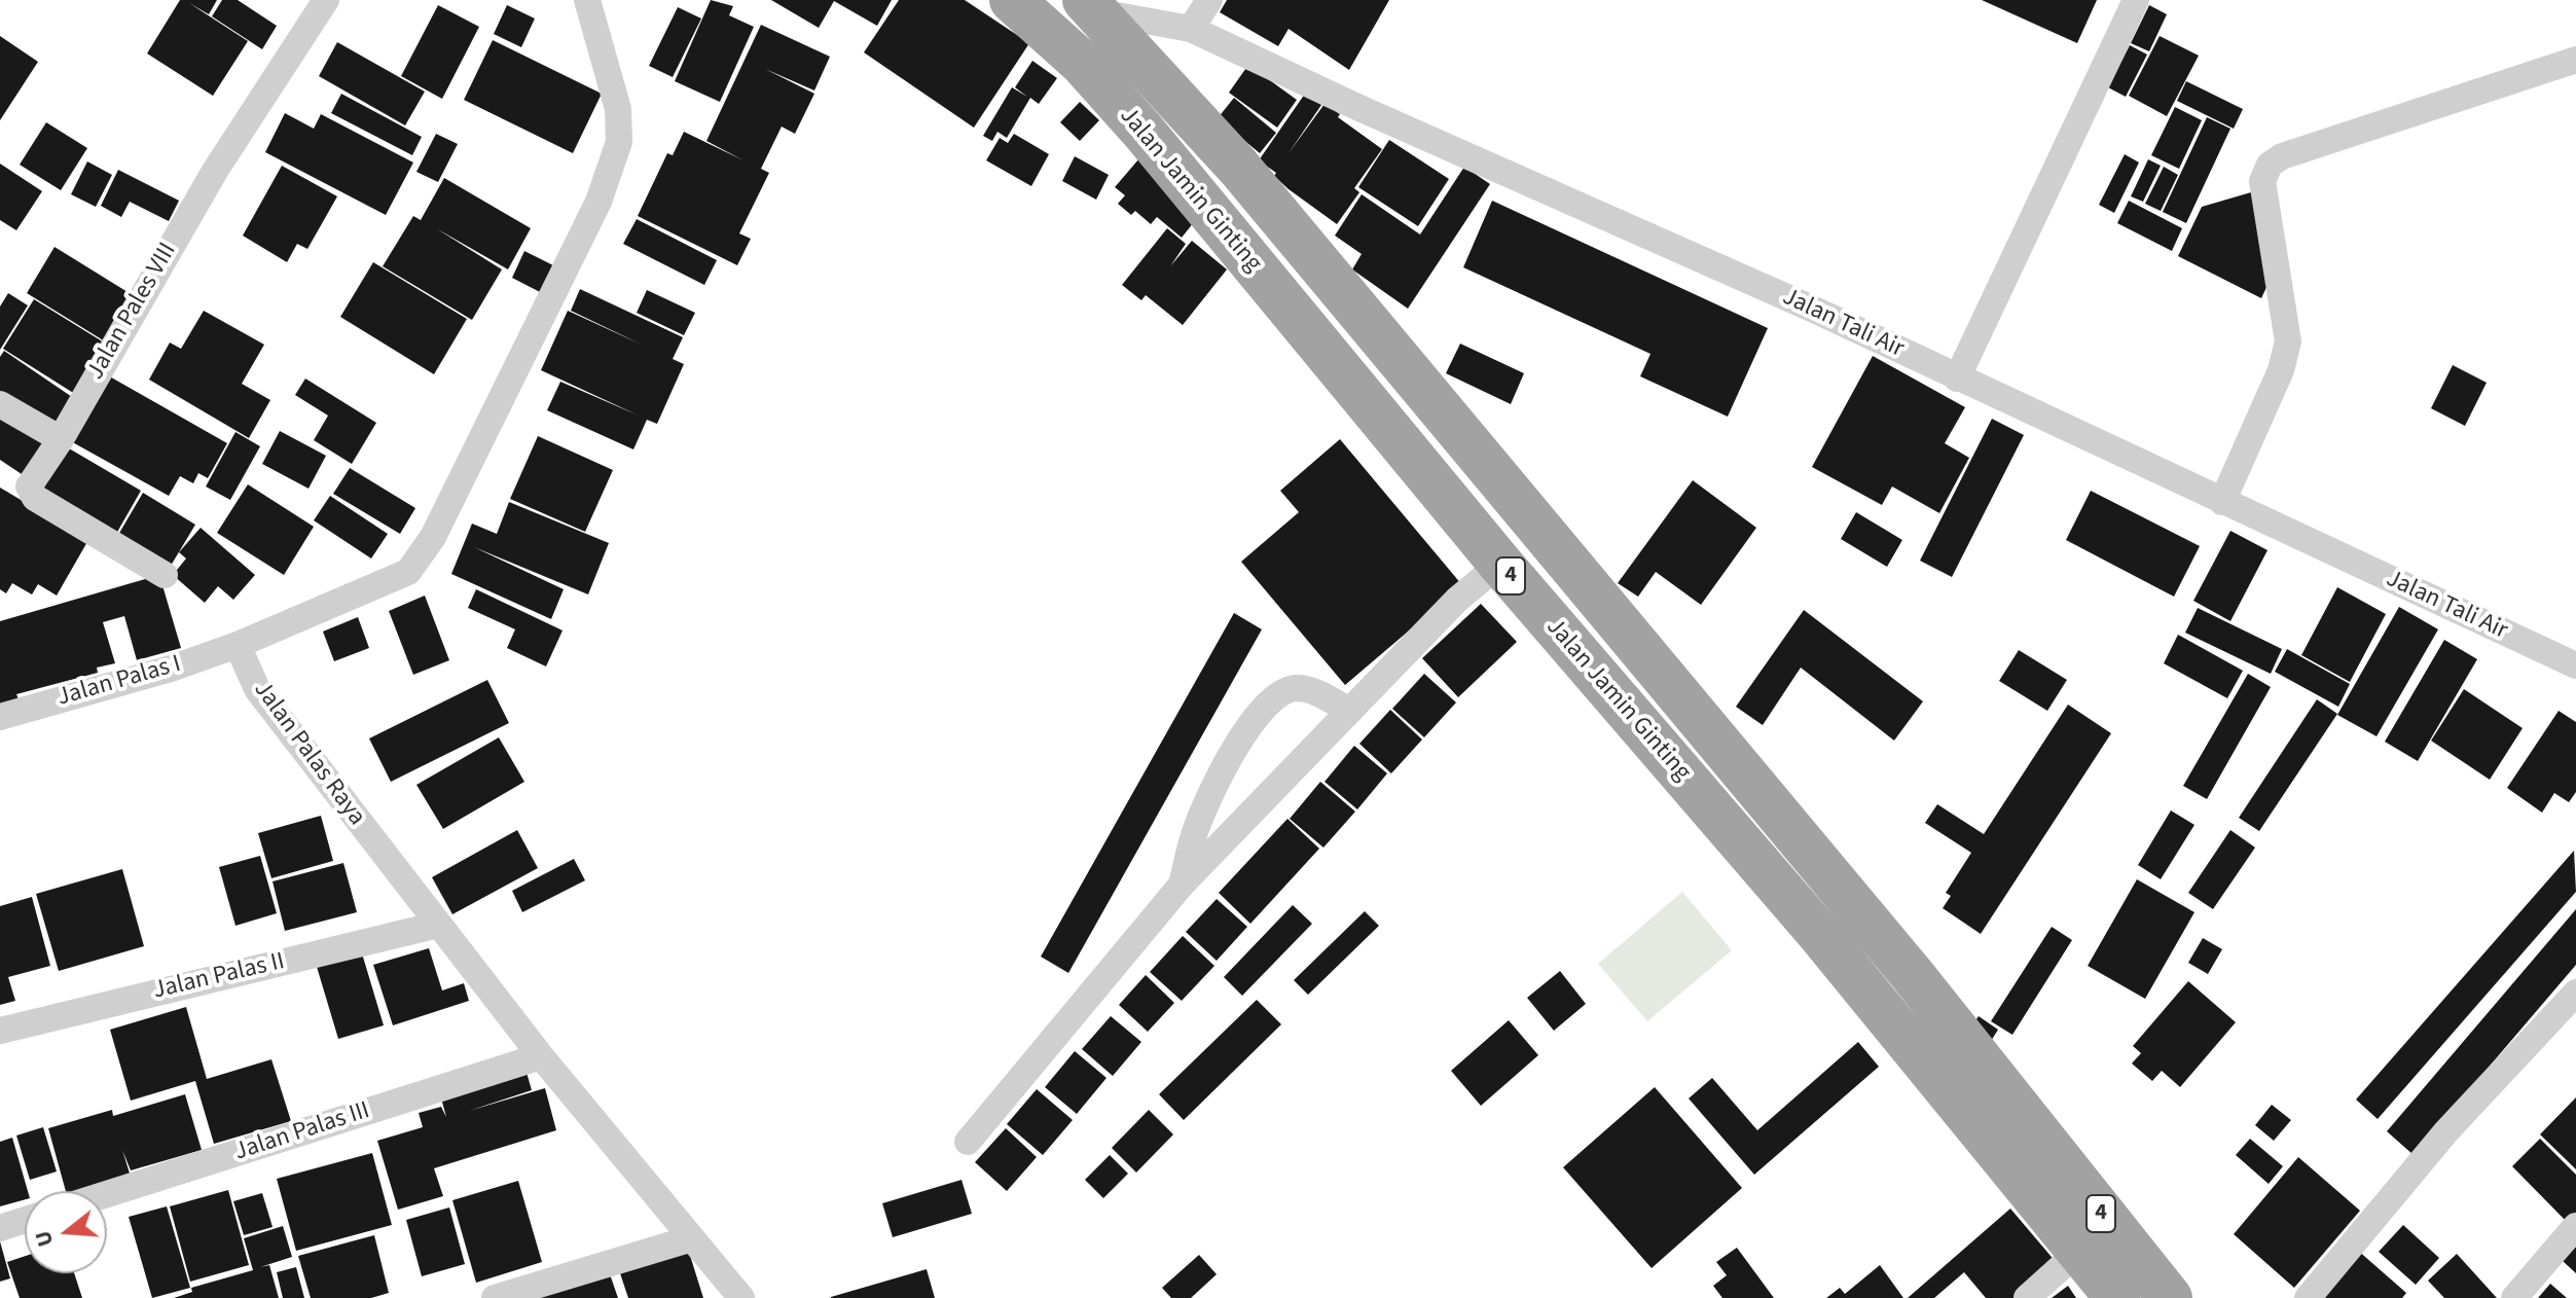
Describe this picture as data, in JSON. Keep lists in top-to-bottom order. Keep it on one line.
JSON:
{"streets":{"highway":["Jalan Jamin Ginting","4"],"street":["Jalan Pales VIII","Jalan Tali Air","Jalan Palas I","Jalan Palas Raya","Jalan Palas II","Jalan Palas III"]},"crossings":[["Jalan Jamin Ginting","Jalan Tali Air"],["Jalan Palas I","Jalan Palas Raya"],["Jalan Palas Raya","Jalan Palas II"],["Jalan Palas Raya","Jalan Palas III"]],"north":"left"}
